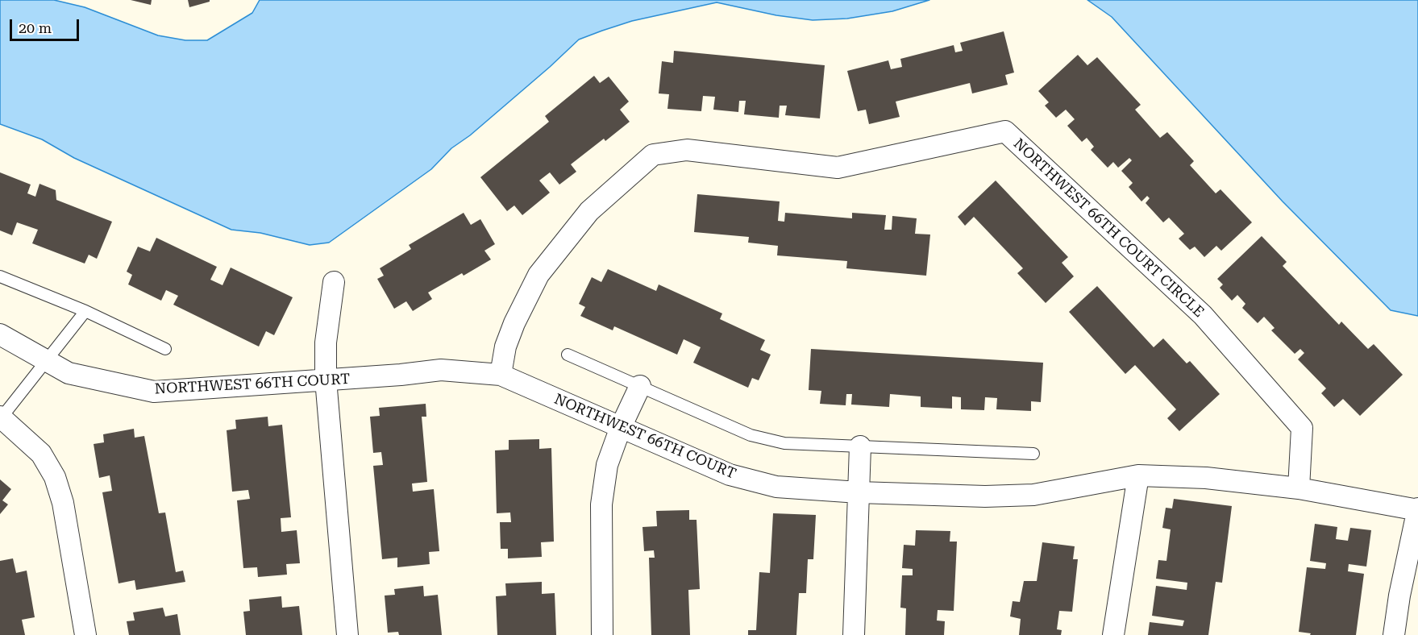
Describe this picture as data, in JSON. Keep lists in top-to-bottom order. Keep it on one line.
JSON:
{"streets":{"street":["NORTHWEST 66TH COURT CIRCLE","NORTHWEST 66TH COURT"]},"crossings":[["NORTHWEST 66TH COURT CIRCLE","NORTHWEST 66TH COURT"]],"scale_bar":"20 m"}
